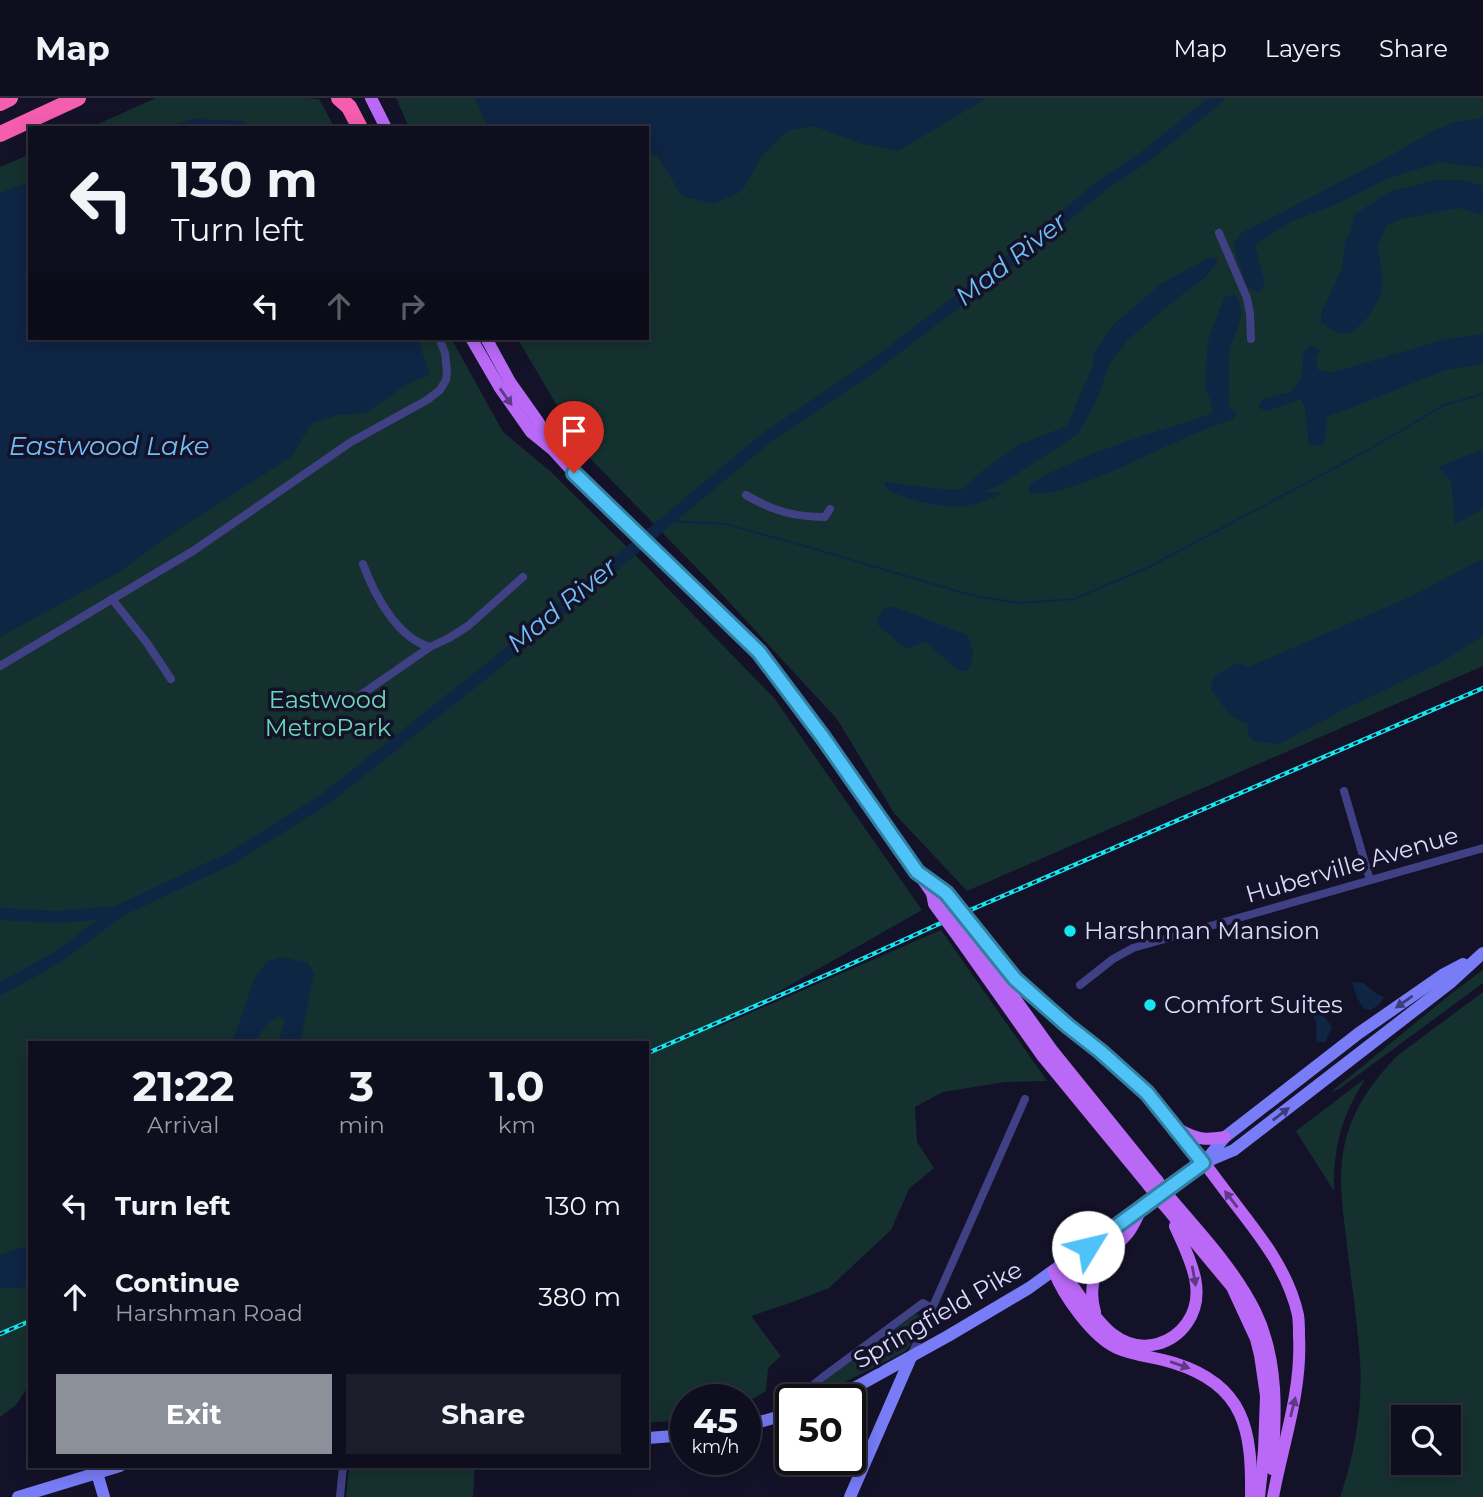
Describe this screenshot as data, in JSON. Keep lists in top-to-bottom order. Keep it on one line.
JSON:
{"streets":{"main road":["Springfield Pike"],"street":["Huberville Avenue"]},"water":["Mad River","Eastwood Lake"],"parks":["Eastwood MetroPark"],"places":["Harshman Mansion","Comfort Suites"],"page":{"header":"Map","nav":["Map","Layers","Share"],"turn":["130 m","Turn left"],"eta":["21:22","Arrival","3","min","1.0","km"],"list":[{"name":"Turn left","value":"130 m"},{"name":"Continue","note":"Harshman Road","value":"380 m"}],"buttons":["Exit","Share"],"speed":"45 km/h","limit":"50"}}
